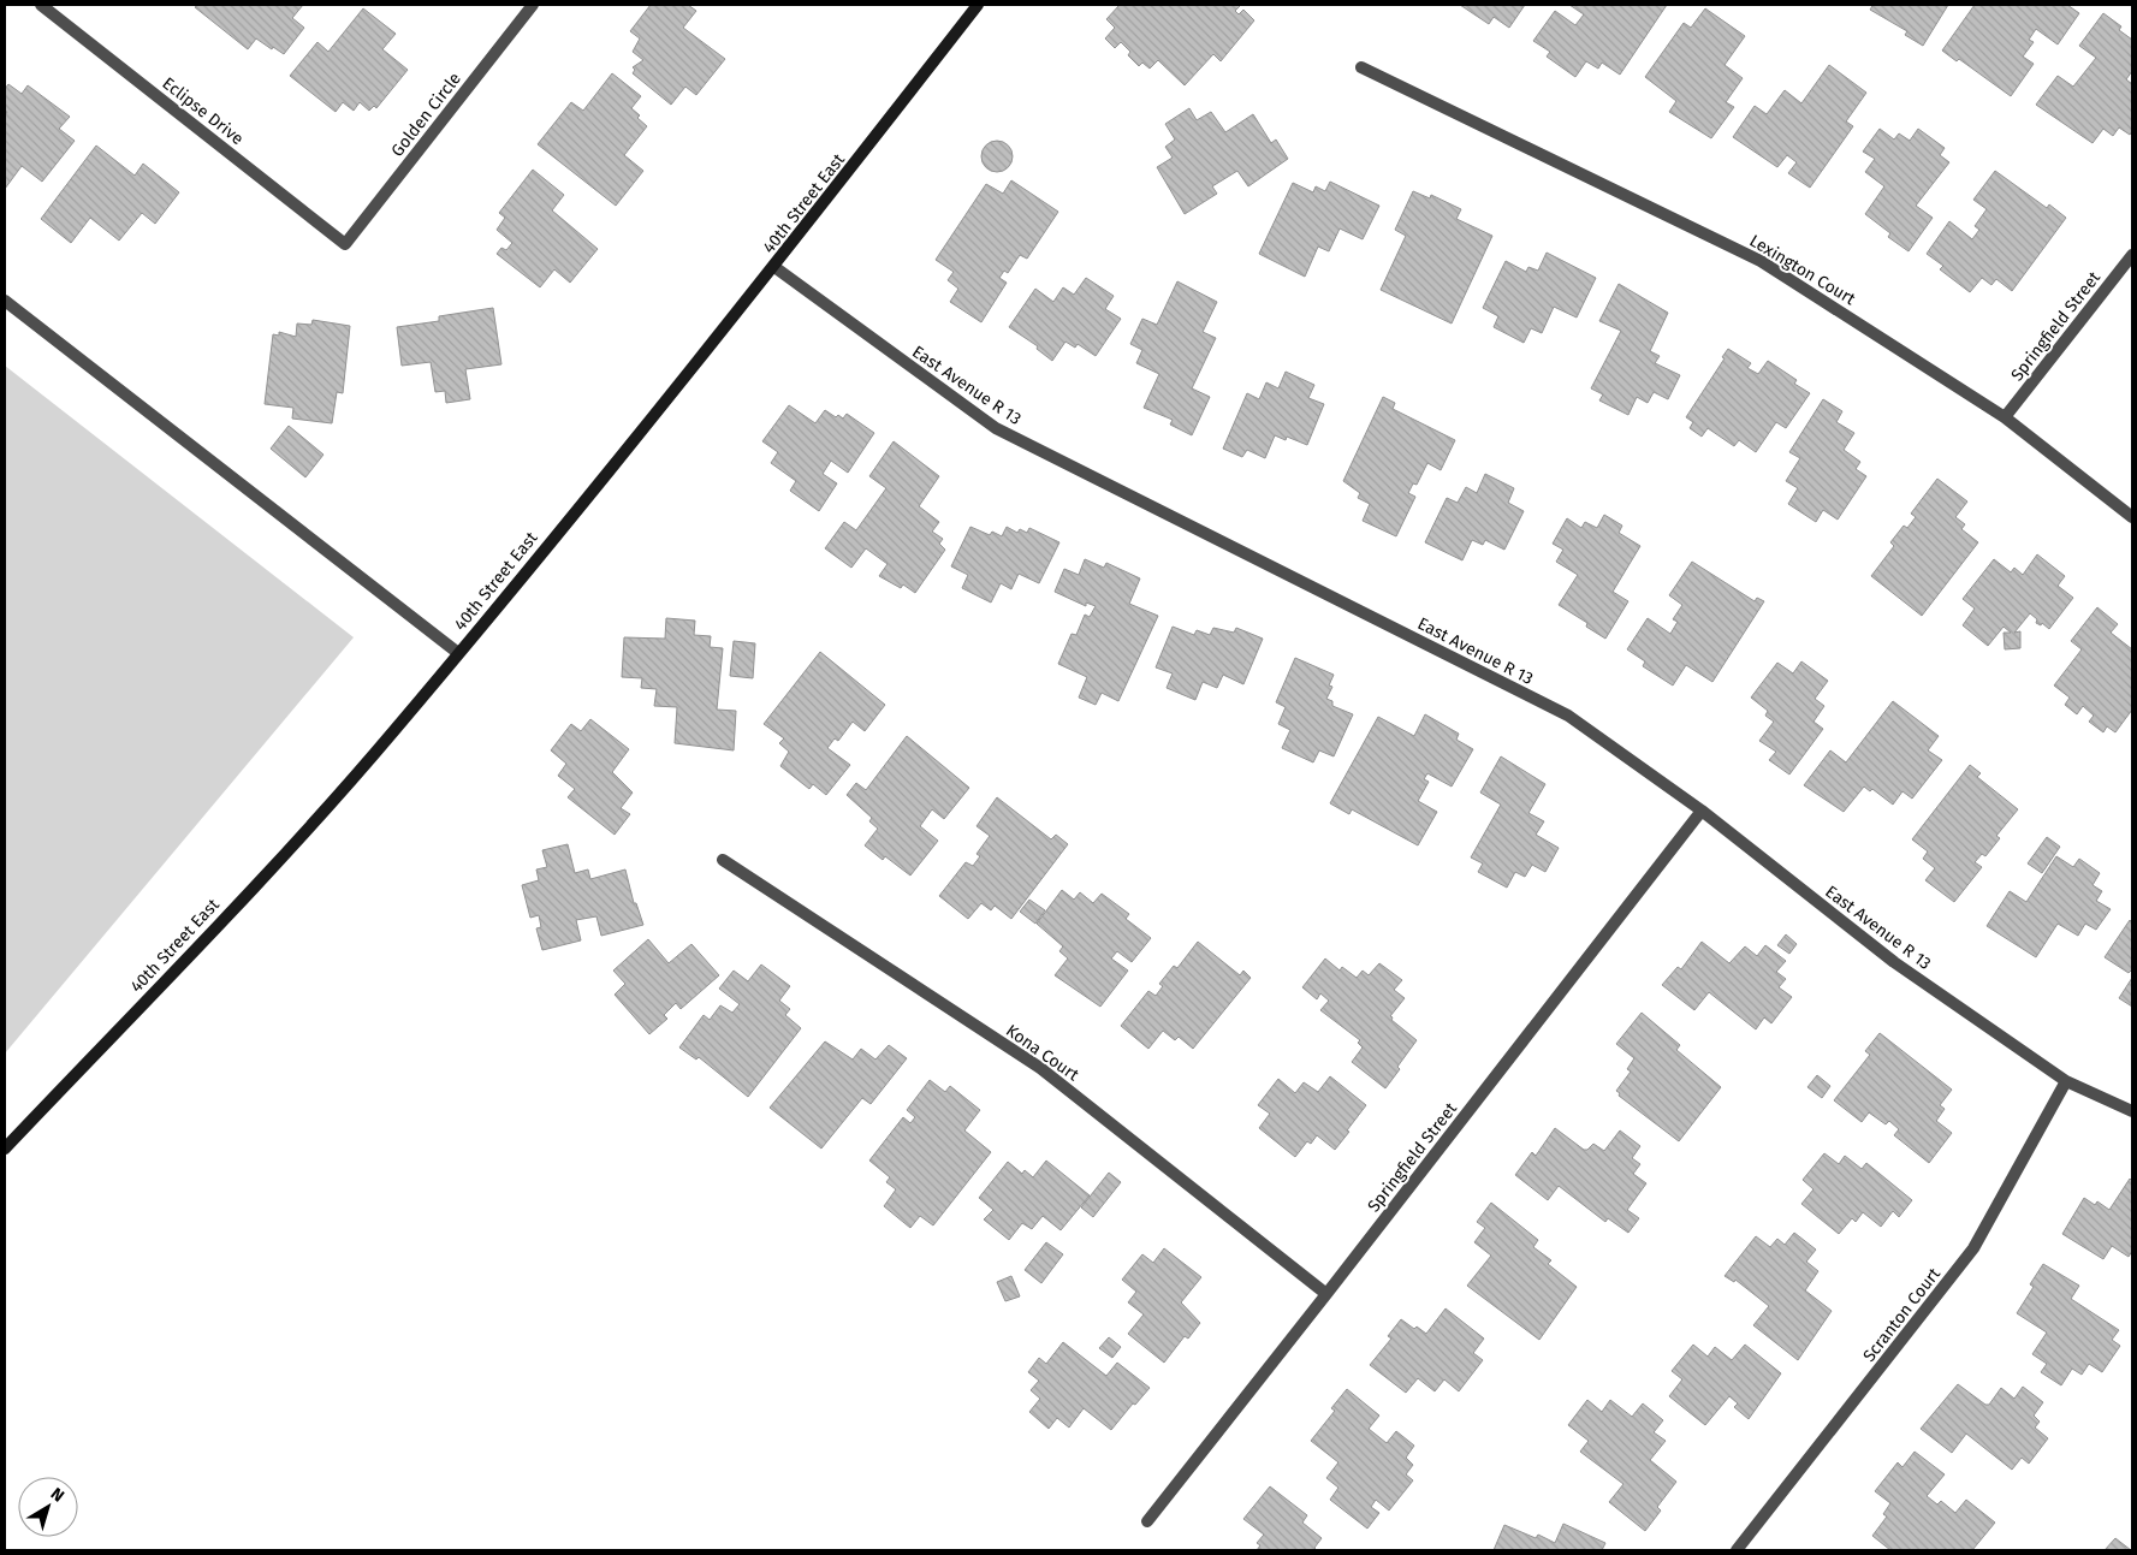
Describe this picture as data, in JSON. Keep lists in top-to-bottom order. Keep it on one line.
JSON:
{"streets":{"main road":["40th Street East"],"street":["Eclipse Drive","Golden Circle","Lexington Court","Springfield Street","East Avenue R 13","Kona Court","Scranton Court"]},"crossings":[["Eclipse Drive","Golden Circle"],["40th Street East","East Avenue R 13"],["Lexington Court","Springfield Street"],["Springfield Street","East Avenue R 13"],["Springfield Street","Kona Court"],["East Avenue R 13","Scranton Court"]],"north":"top right"}
